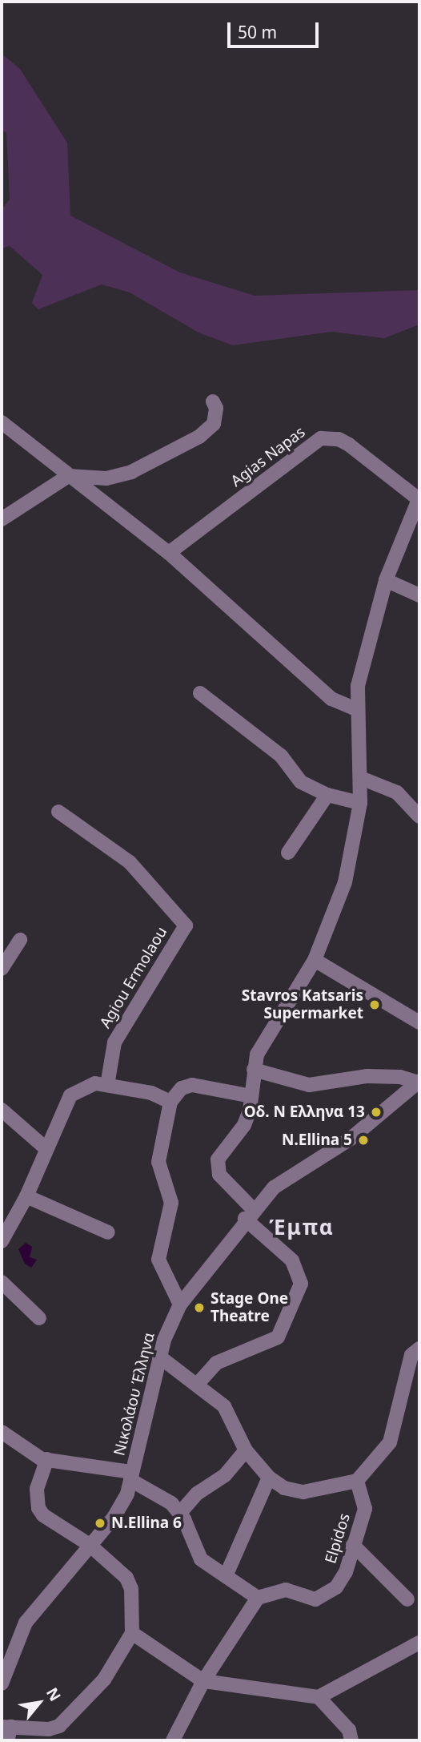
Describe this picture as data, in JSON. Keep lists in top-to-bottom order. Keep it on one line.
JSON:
{"streets":{"street":["Agias Napas","Agiou Ermolaou","Νικολάου Έλληνα","Elpidos"]},"districts":["Έμπα"],"places":["Stavros Katsaris Supermarket","Οδ. Ν Ελληνα 13","N.Ellina 5","Stage One Theatre","N.Ellina 6"],"scale_bar":"50 m","north":"top right"}
